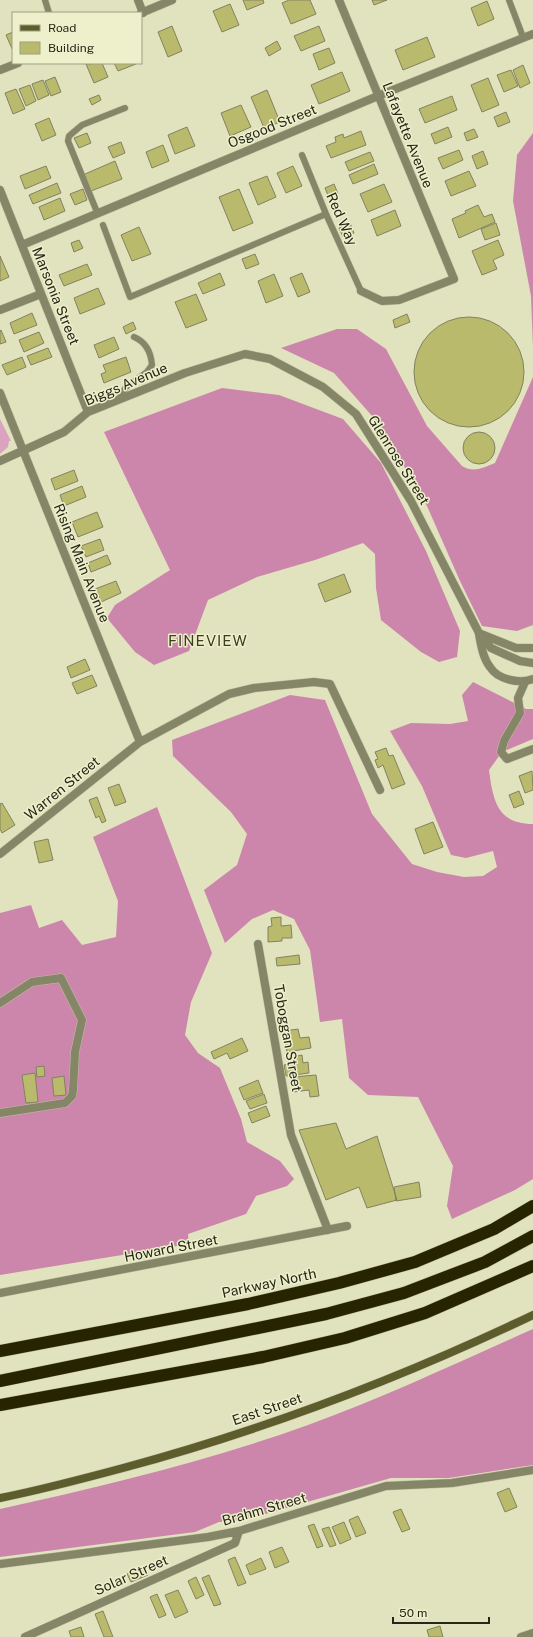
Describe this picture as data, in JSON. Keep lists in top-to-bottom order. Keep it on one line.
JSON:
{"streets":{"highway":["Parkway North"],"main road":["East Street"],"street":["Osgood Street","Lafayette Avenue","Marsonia Street","Biggs Avenue","Glenrose Street","Rising Main Avenue","Warren Street","Toboggan Street","Howard Street","Brahm Street","Solar Street"],"lane":["Red Way"]},"crossings":[["Osgood Street","Lafayette Avenue"],["Osgood Street","Marsonia Street"],["Lafayette Avenue","Red Way"],["Marsonia Street","Biggs Avenue"],["Biggs Avenue","Glenrose Street"],["Biggs Avenue","Rising Main Avenue"],["Rising Main Avenue","Warren Street"],["Toboggan Street","Howard Street"],["Brahm Street","Solar Street"]],"districts":["FINEVIEW"],"legend":["Road","Building"],"scale_bar":"50 m"}
